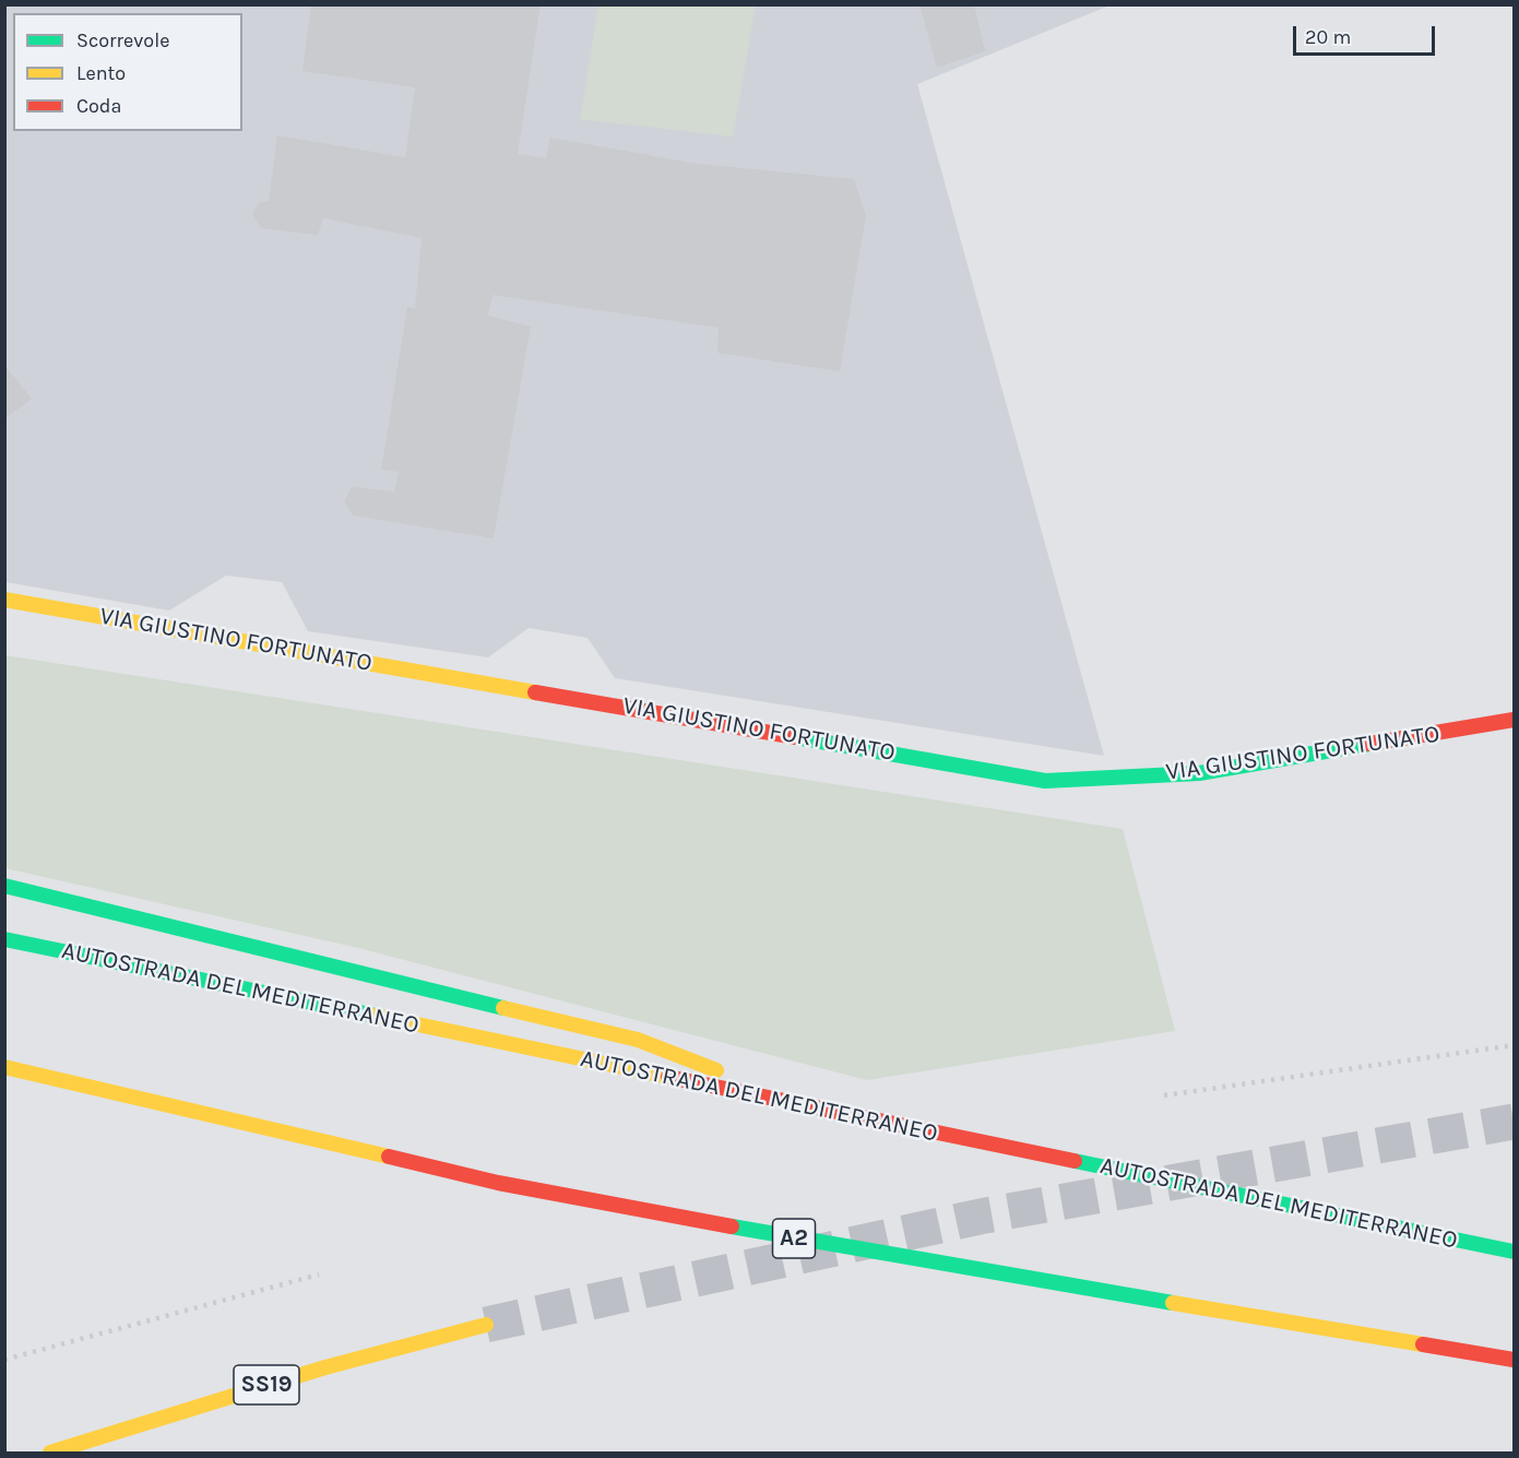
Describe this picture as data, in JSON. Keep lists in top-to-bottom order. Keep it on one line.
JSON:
{"streets":{"main road":["VIA GIUSTINO FORTUNATO","AUTOSTRADA DEL MEDITERRANEO","A2","SS19"]},"legend":["Scorrevole","Lento","Coda"],"scale_bar":"20 m"}
